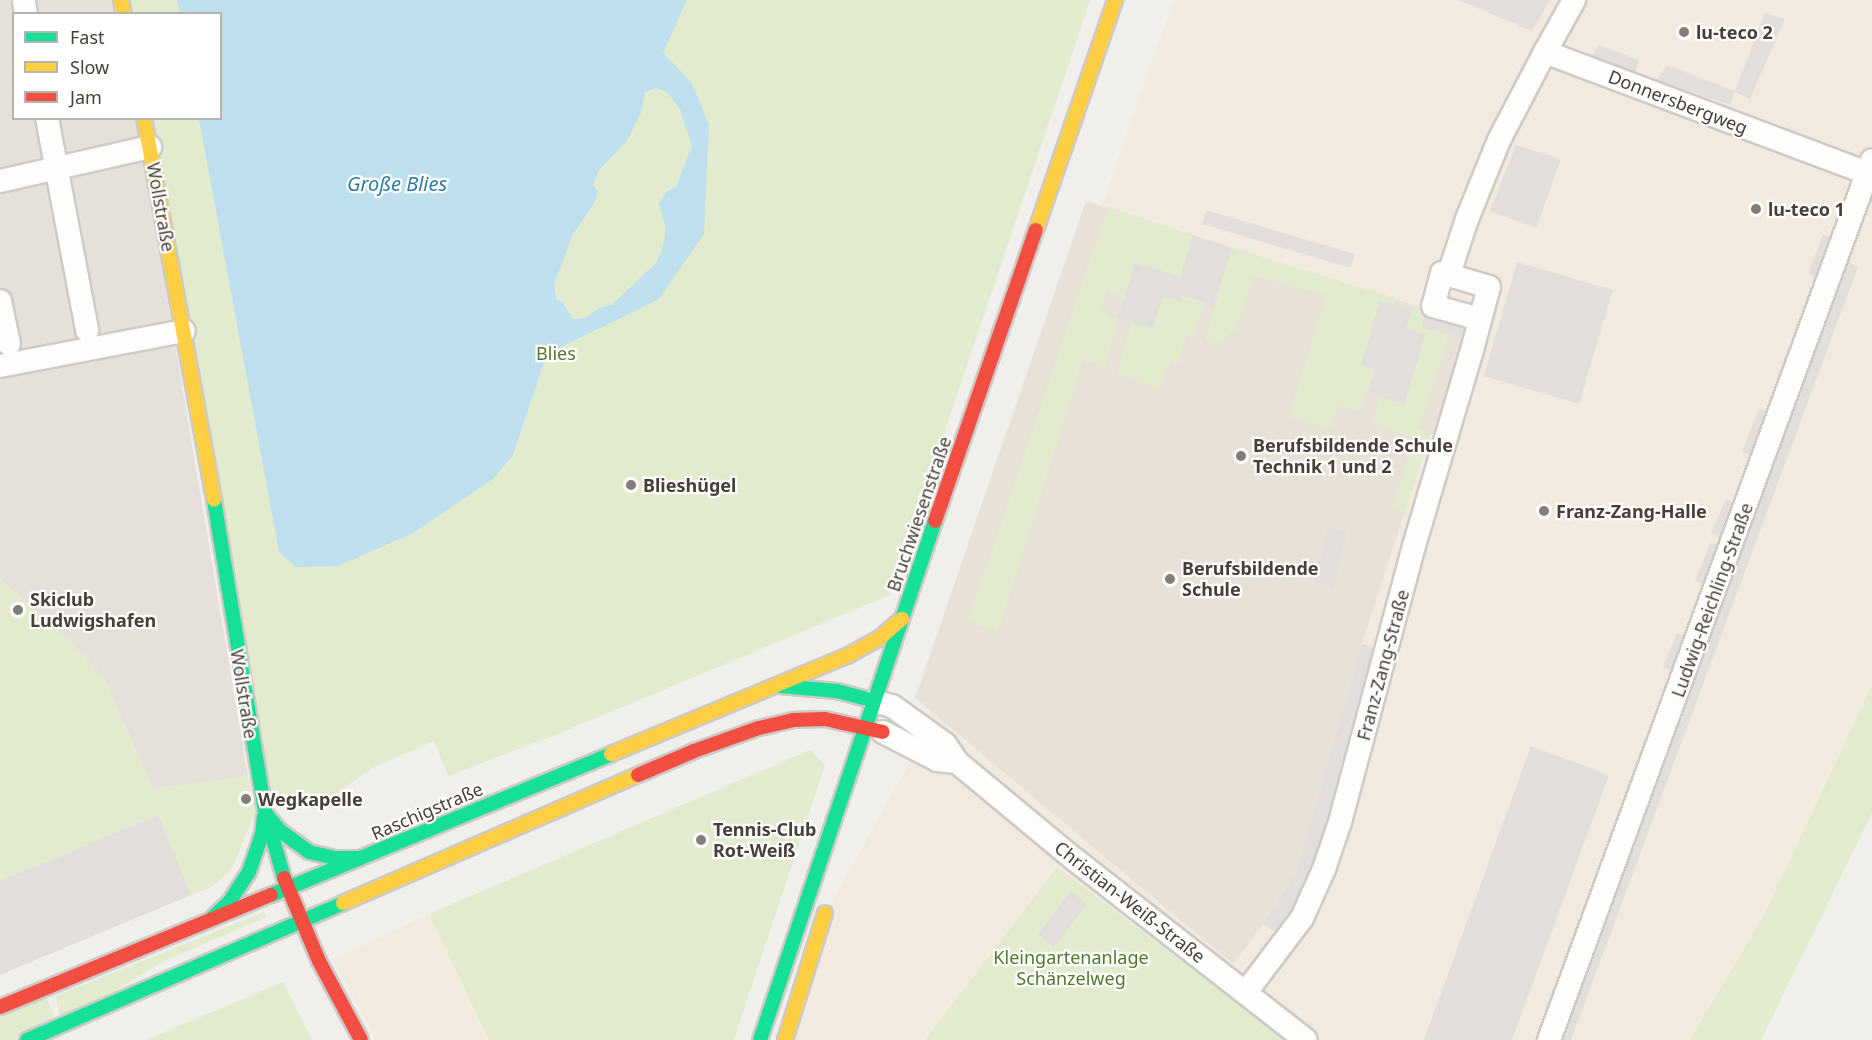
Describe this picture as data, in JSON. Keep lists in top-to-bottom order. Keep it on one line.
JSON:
{"streets":{"street":["Donnersbergweg","Wollstraße","Bruchwiesenstraße","Ludwig-Reichling-Straße","Franz-Zang-Straße","Raschigstraße","Christian-Weiß-Straße"]},"crossings":[["Donnersbergweg","Ludwig-Reichling-Straße"],["Wollstraße","Raschigstraße"],["Bruchwiesenstraße","Raschigstraße"],["Bruchwiesenstraße","Christian-Weiß-Straße"],["Franz-Zang-Straße","Christian-Weiß-Straße"],["Raschigstraße","Christian-Weiß-Straße"]],"water":["Große Blies"],"parks":["Blies","Kleingartenanlage Schänzelweg"],"places":["lu-teco 2","lu-teco 1","Berufsbildende Schule Technik 1 und 2","Blieshügel","Franz-Zang-Halle","Berufsbildende Schule","Skiclub Ludwigshafen","Wegkapelle","Tennis-Club Rot-Weiß"],"legend":["Fast","Slow","Jam"]}
